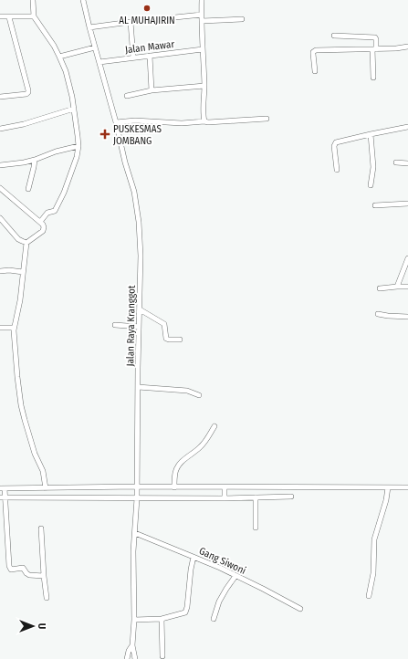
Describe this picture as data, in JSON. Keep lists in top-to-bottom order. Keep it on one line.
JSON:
{"streets":{"street":["Jalan Mawar","Jalan Raya Kranggot","Gang Siwoni"]},"crossings":[["Jalan Mawar","Jalan Raya Kranggot"],["Jalan Raya Kranggot","Gang Siwoni"]],"places":{"other":["AL MUHAJIRIN"],"health":["PUSKESMAS JOMBANG"]},"north":"right"}
